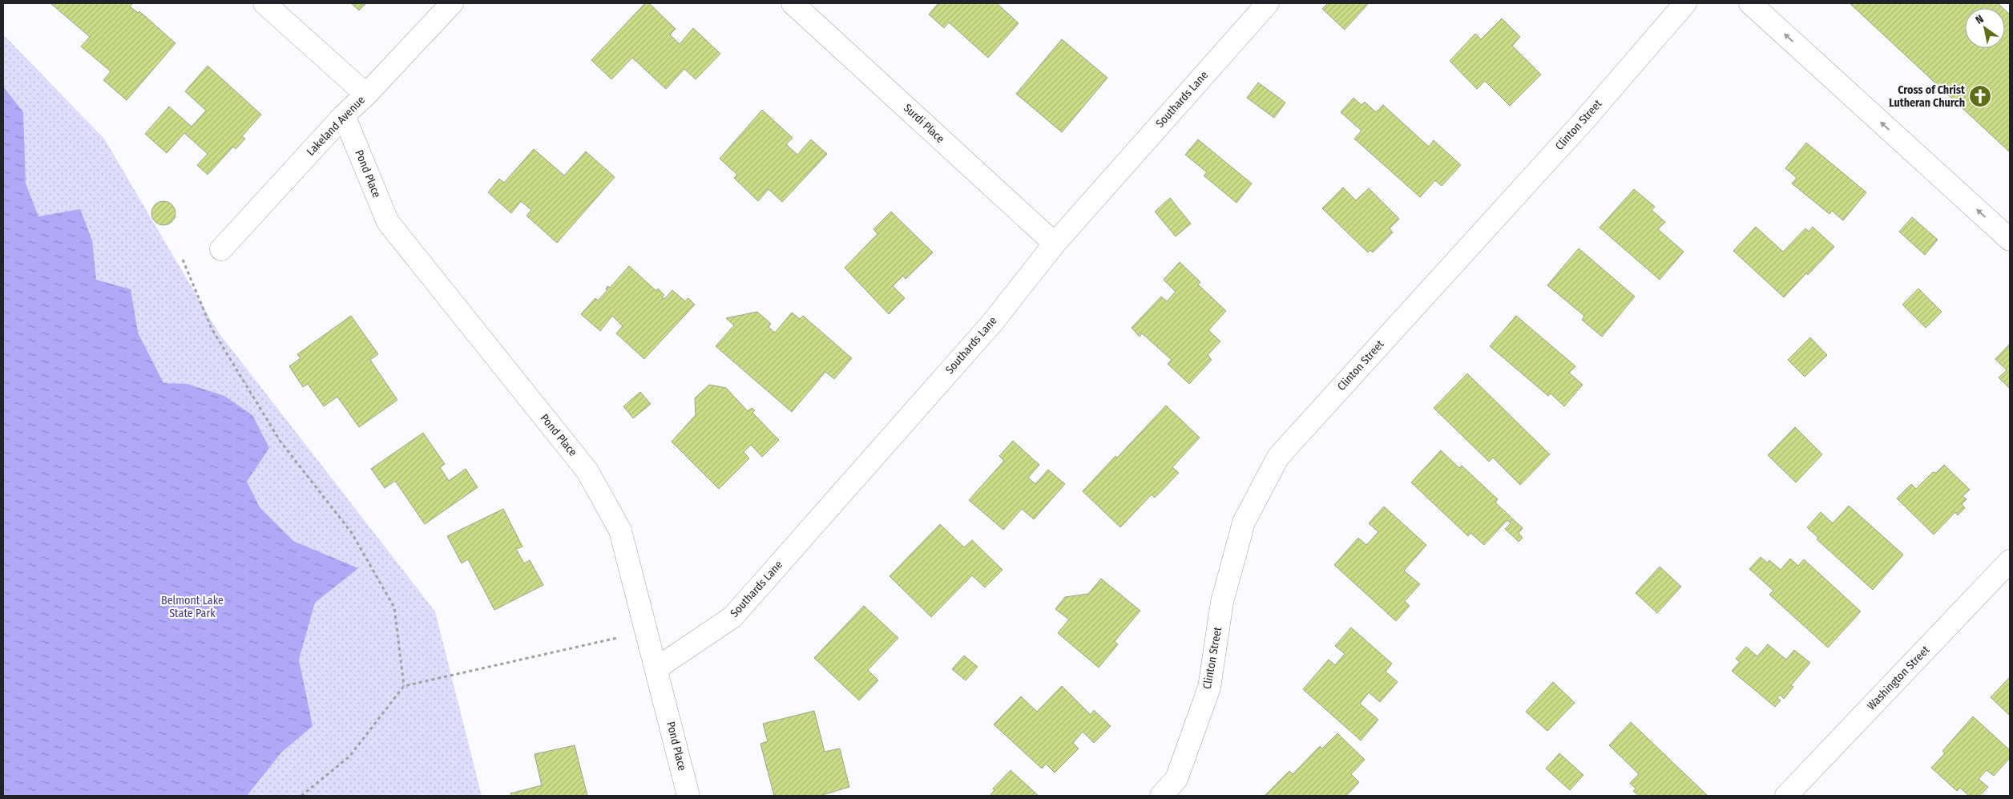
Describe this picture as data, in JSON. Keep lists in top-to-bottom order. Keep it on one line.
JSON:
{"streets":{"street":["Southards Lane","Surdi Place","Clinton Street","Lakeland Avenue","Pond Place","Washington Street"]},"crossings":[["Southards Lane","Surdi Place"],["Southards Lane","Pond Place"],["Lakeland Avenue","Pond Place"]],"parks":["Belmont Lake State Park"],"places":{"church":["Cross of Christ Lutheran Church"]},"north":"top left"}
